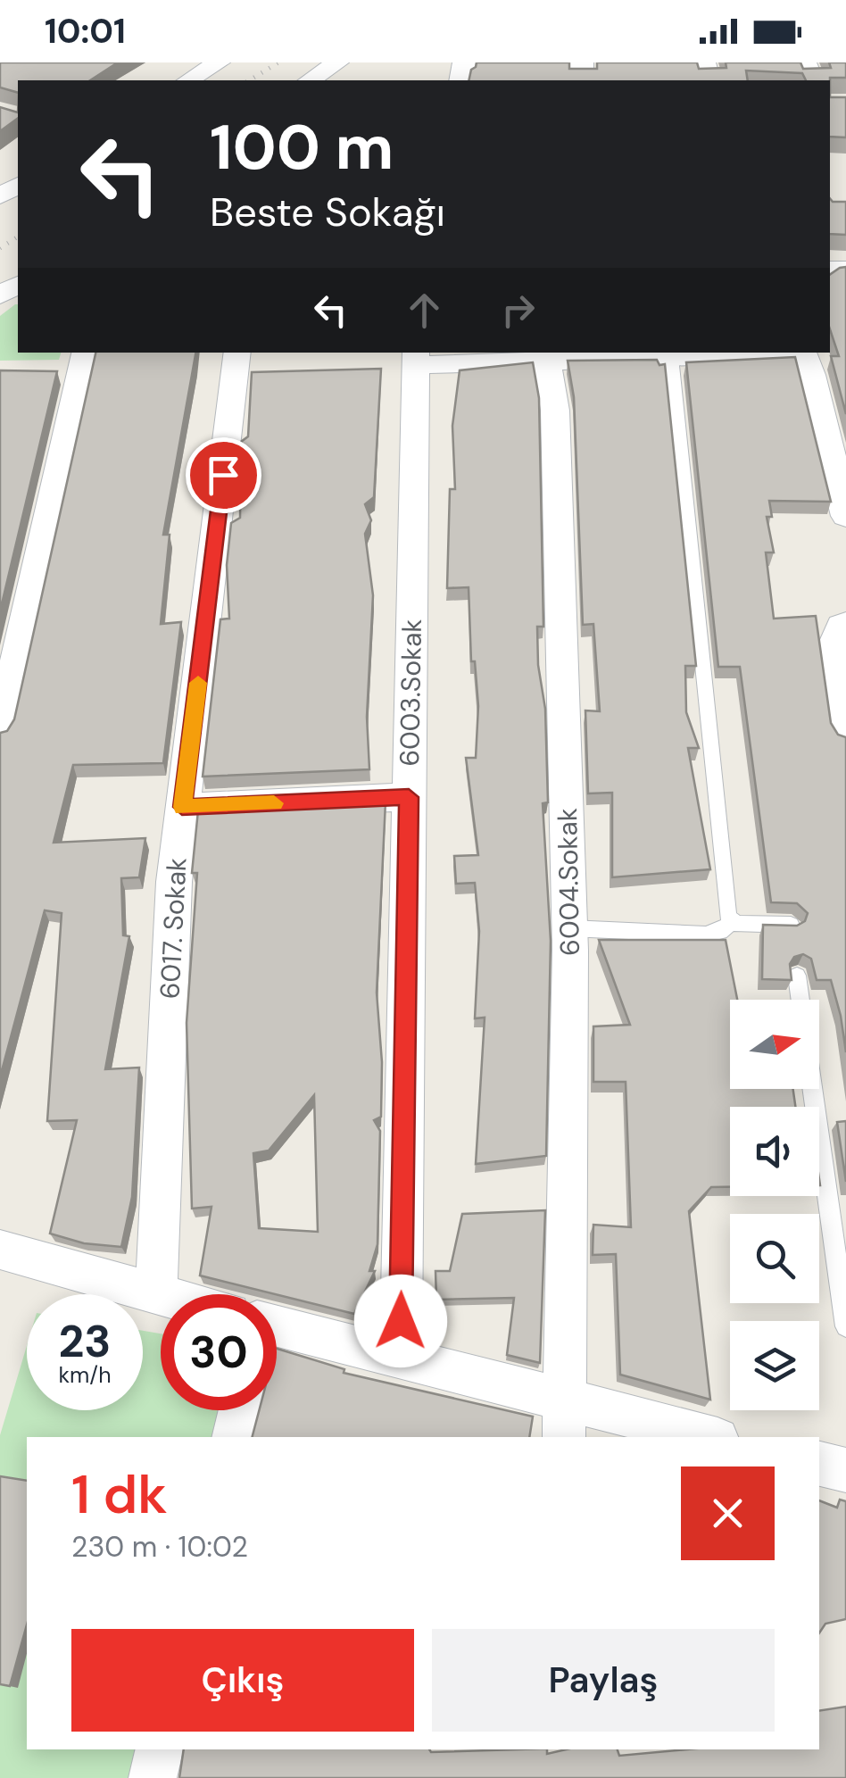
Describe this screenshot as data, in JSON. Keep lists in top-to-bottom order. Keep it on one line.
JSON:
{"streets":{"street":["6003.Sokak","6004.Sokak","6017. Sokak"]},"north":"right","page":{"status":"10:01","turn":["100 m","Beste Sokağı"],"speed":"23 km/h","limit":"30","heading":["1 dk","230 m · 10:02"],"buttons":["Çıkış","Paylaş"]}}
